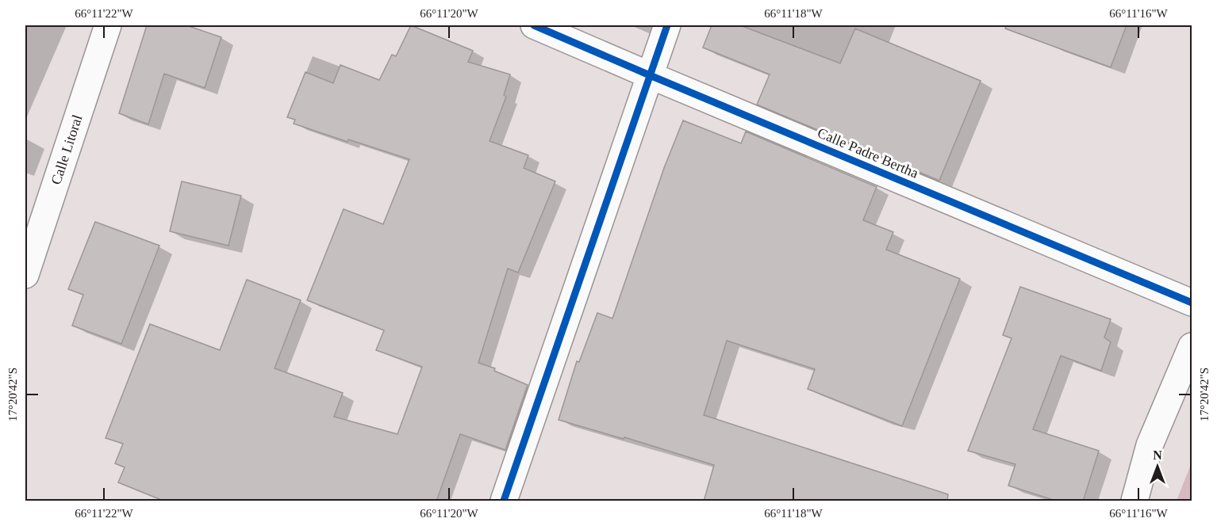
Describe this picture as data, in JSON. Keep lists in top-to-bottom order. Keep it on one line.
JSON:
{"streets":{"street":["Calle Litoral","Calle Padre Bertha"]},"north":"top","coordinates":["66°11'22\"W","66°11'20\"W","66°11'18\"W","66°11'16\"W","17°20'42\"S"]}
